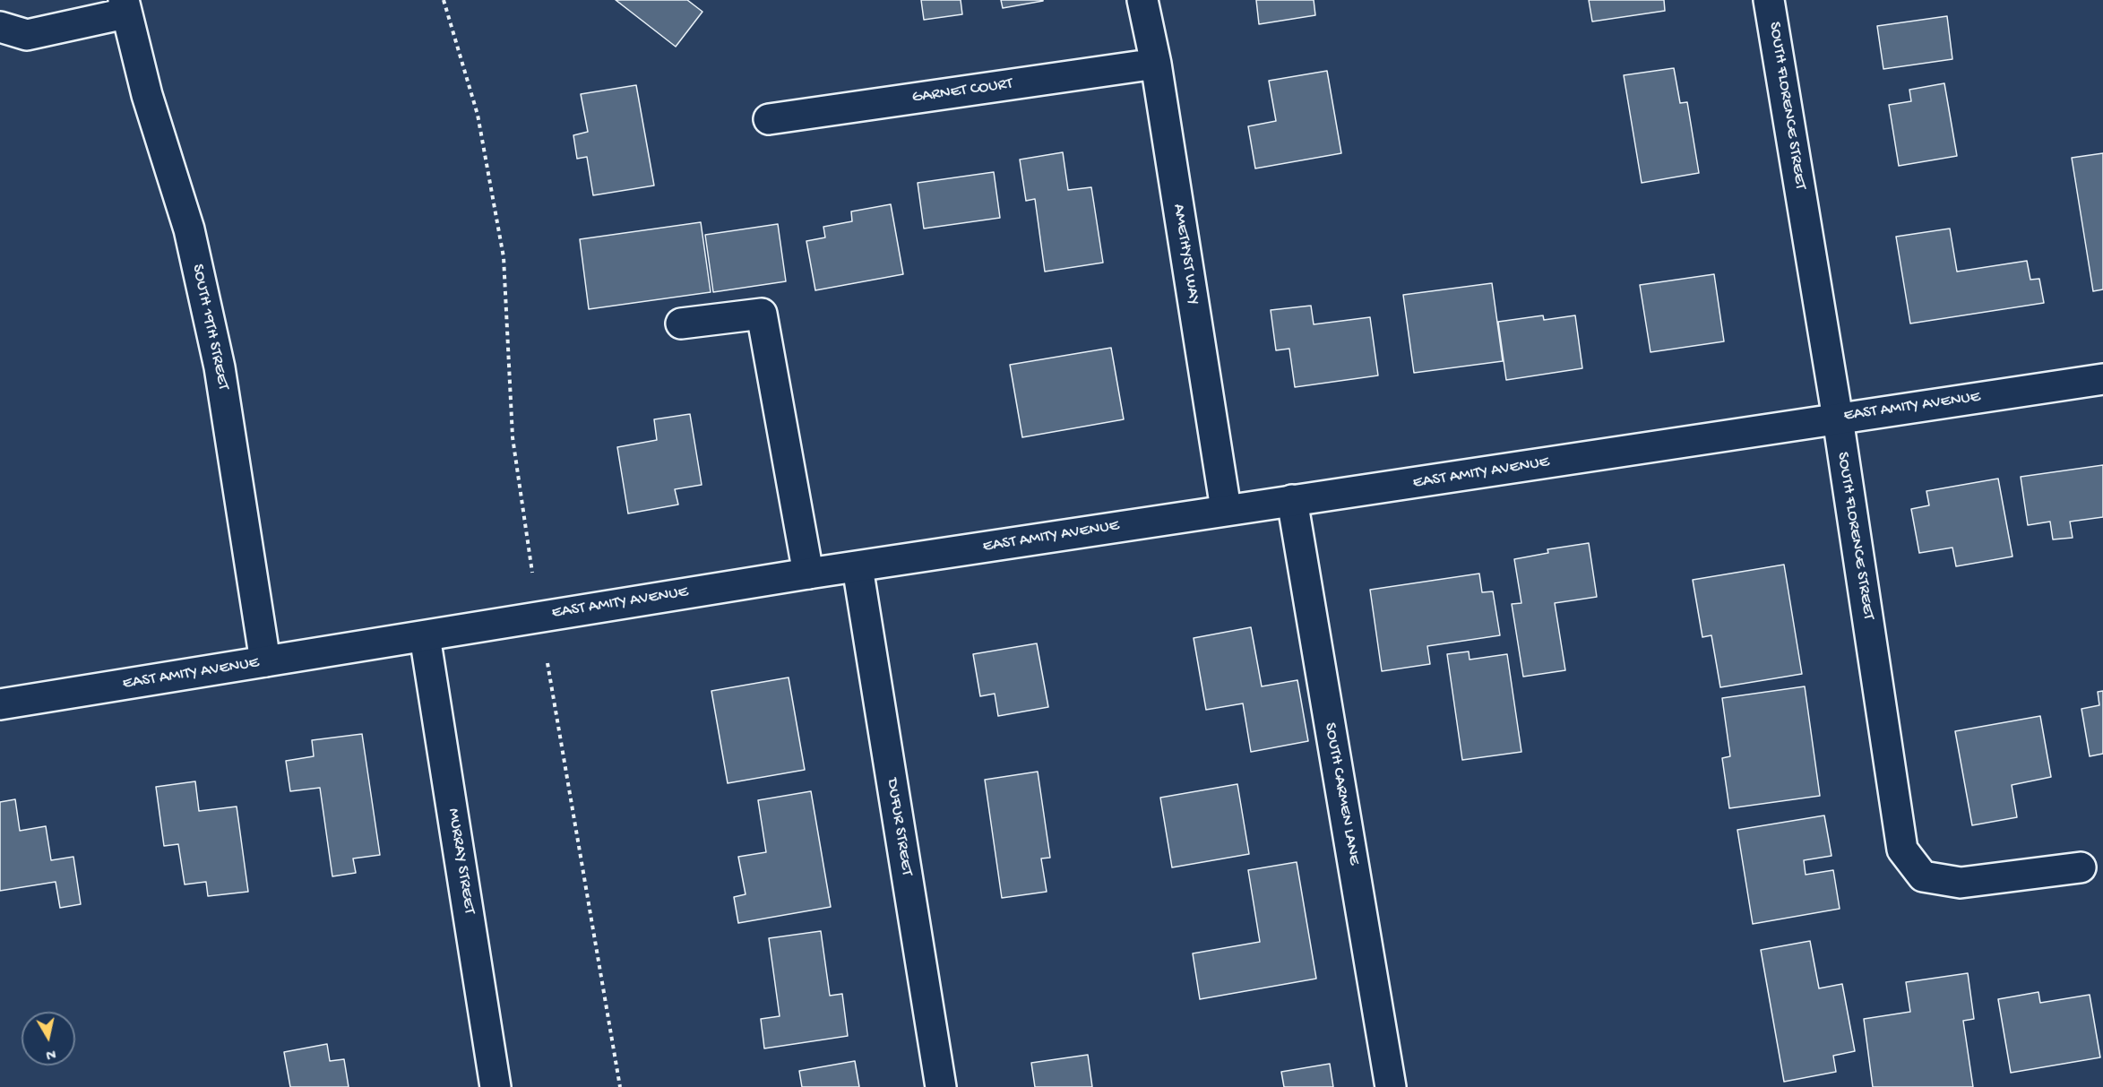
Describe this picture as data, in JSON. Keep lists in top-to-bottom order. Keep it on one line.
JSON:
{"streets":{"street":["GARNET COURT","SOUTH FLORENCE STREET","AMETHYST WAY","SOUTH 19TH STREET","EAST AMITY AVENUE","SOUTH CARMEN LANE","DUFUR STREET","MURRAY STREET"]},"crossings":[["GARNET COURT","AMETHYST WAY"],["SOUTH FLORENCE STREET","EAST AMITY AVENUE"],["AMETHYST WAY","EAST AMITY AVENUE"],["SOUTH 19TH STREET","EAST AMITY AVENUE"],["EAST AMITY AVENUE","SOUTH CARMEN LANE"],["EAST AMITY AVENUE","DUFUR STREET"],["EAST AMITY AVENUE","MURRAY STREET"]],"north":"bottom"}
